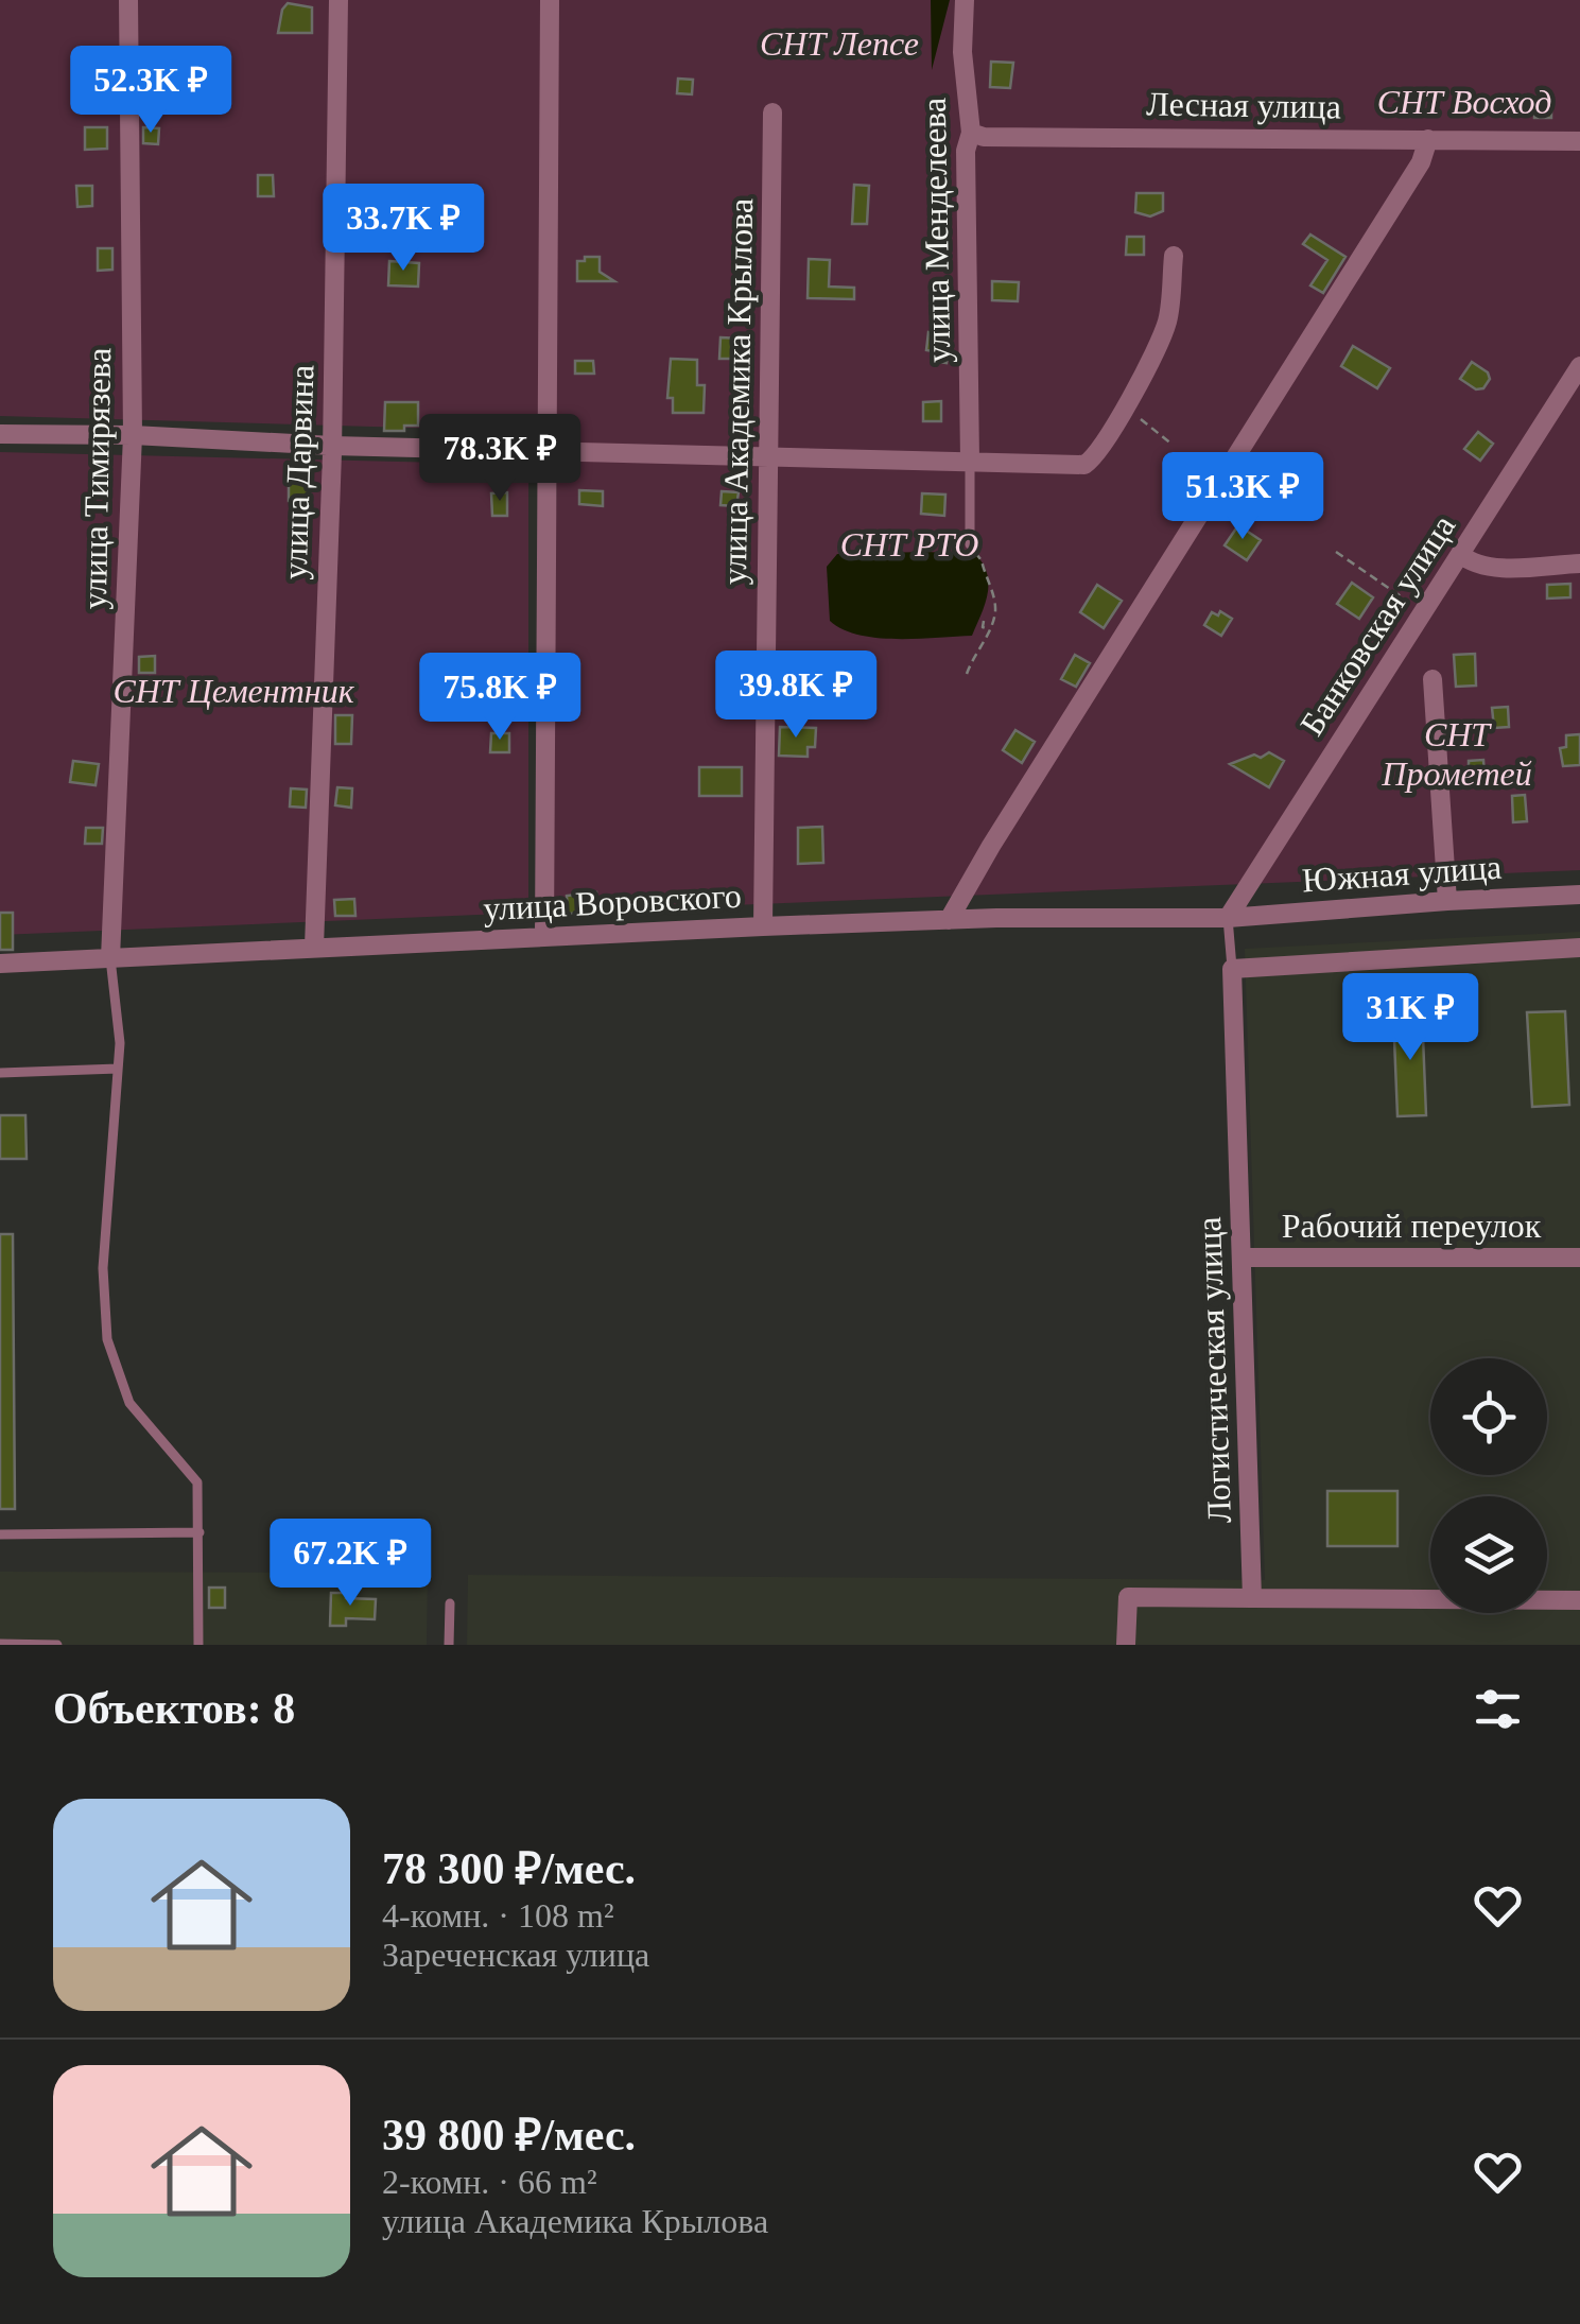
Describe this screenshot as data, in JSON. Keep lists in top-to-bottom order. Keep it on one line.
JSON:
{"streets":{"street":["Лесная улица","улица Менделеева","улица Академика Крылова","улица Дарвина","улица Тимирязева","Банковская улица","Южная улица","улица Воровского","Рабочий переулок","Логистическая улица"]},"crossings":[["Лесная улица","улица Менделеева"],["улица Академика Крылова","улица Воровского"],["улица Дарвина","улица Воровского"],["улица Тимирязева","улица Воровского"],["Банковская улица","Южная улица"],["Банковская улица","улица Воровского"],["Южная улица","улица Воровского"],["Рабочий переулок","Логистическая улица"]],"parks":["СНТ Лепсе","СНТ Восход","СНТ РТО","СНТ Цементник","СНТ Прометей"],"page":{"price":["52.3K ₽","33.7K ₽","78.3K ₽","51.3K ₽","39.8K ₽","75.8K ₽","31K ₽","67.2K ₽"],"heading":"Объектов: 8","list":[{"name":"78 300 ₽/мес.","note":"4-комн. · 108 m² · Зареченская улица"},{"name":"39 800 ₽/мес.","note":"2-комн. · 66 m² · улица Академика Крылова"}]}}
